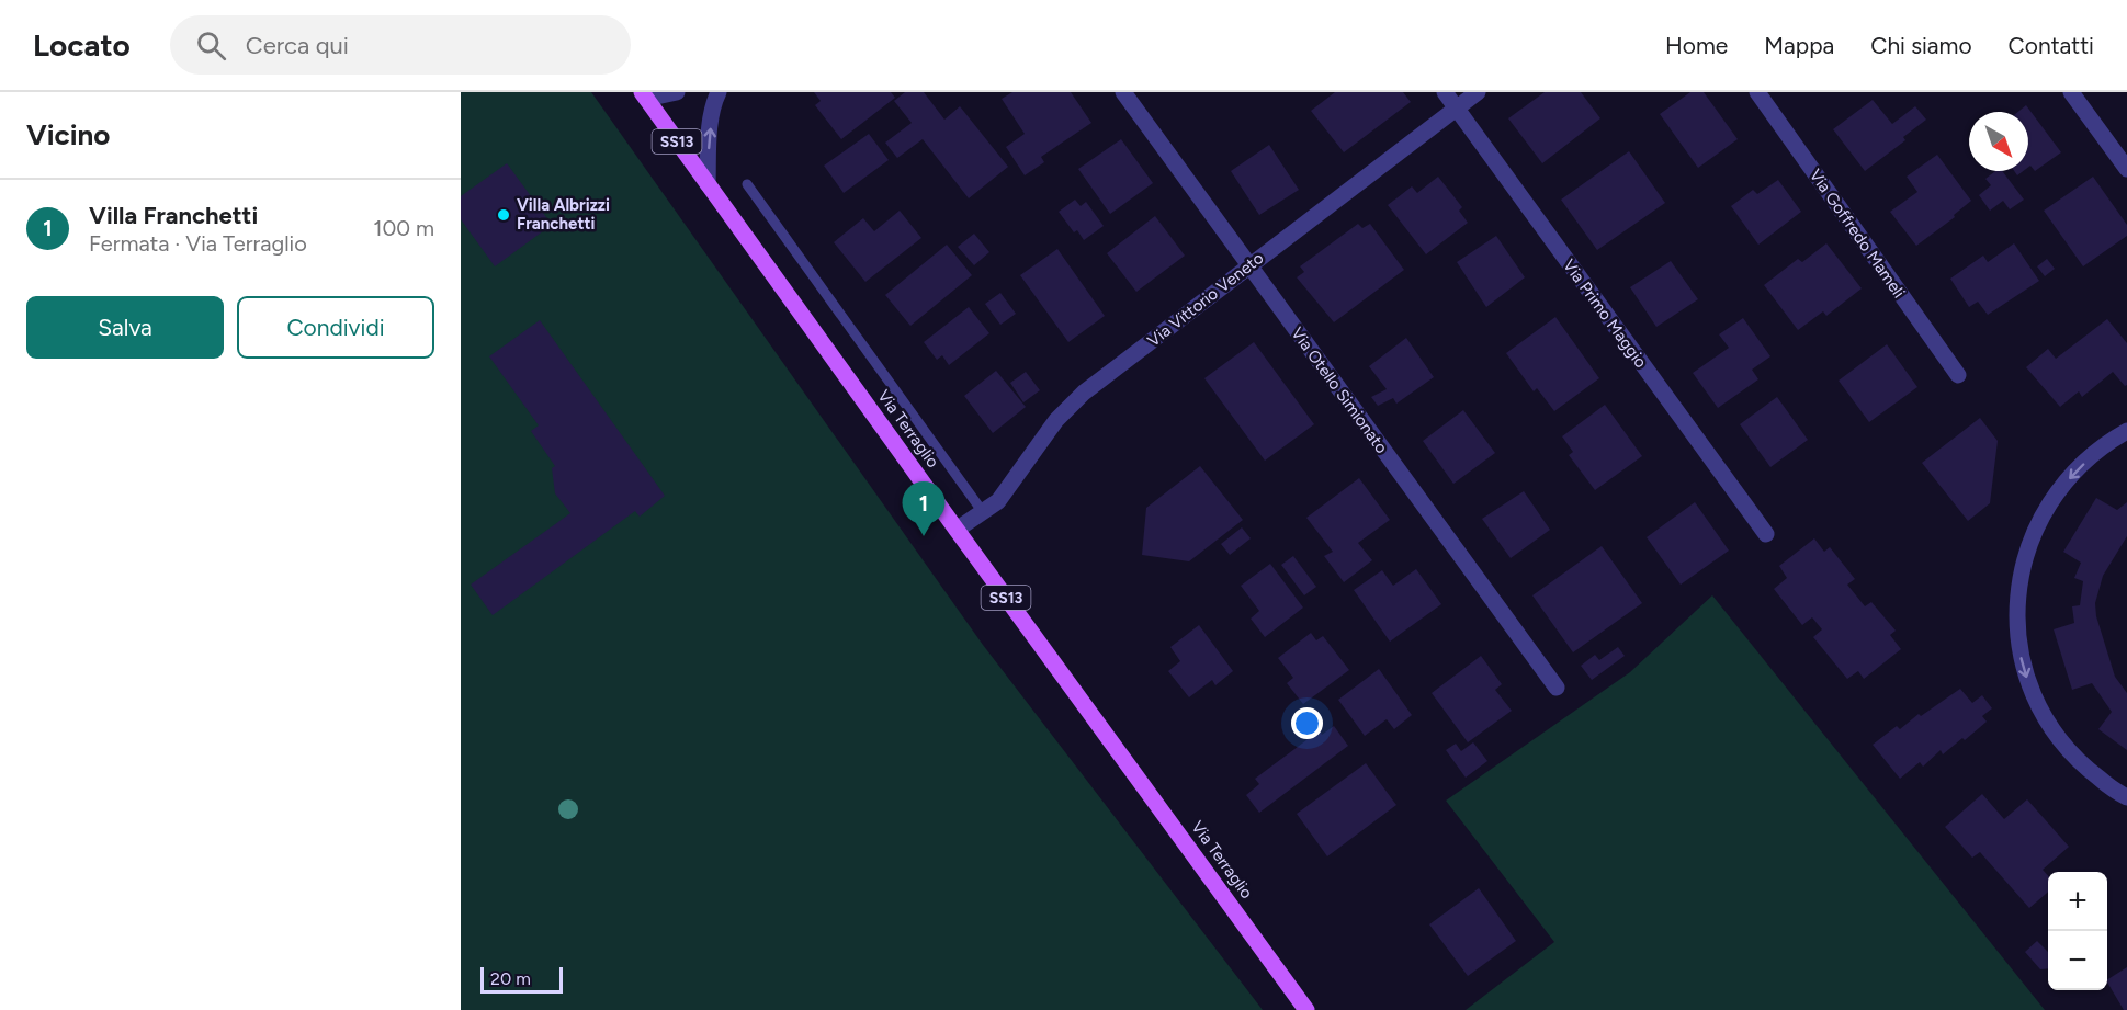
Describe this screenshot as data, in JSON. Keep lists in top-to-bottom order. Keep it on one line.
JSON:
{"streets":{"main road":["SS13","Via Terraglio"],"street":["Via Goffredo Mameli","Via Vittorio Veneto","Via Primo Maggio","Via Otello Simionato"]},"crossings":[["Via Vittorio Veneto","Via Primo Maggio"],["Via Vittorio Veneto","Via Otello Simionato"],["Via Vittorio Veneto","Via Terraglio"]],"places":["Villa Albrizzi Franchetti"],"scale_bar":"20 m","north":"bottom right","page":{"header":"Locato","search":"Cerca qui","nav":["Home","Mappa","Chi siamo","Contatti"],"heading":"Vicino","list":[{"mark":"1","name":"Villa Franchetti","note":"Fermata · Via Terraglio","value":"100 m"}],"buttons":["Salva","Condividi"],"pins":"1","map_buttons":["+","−"],"scale":"20 m"}}
